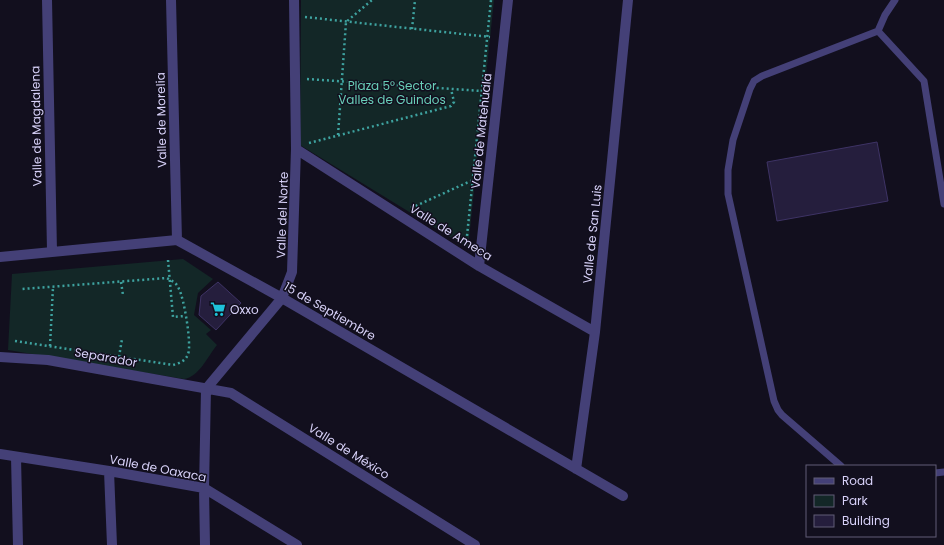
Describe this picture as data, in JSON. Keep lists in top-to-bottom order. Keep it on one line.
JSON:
{"streets":{"street":["Valle de Morelia","Valle de Magdalena","Valle de Matehuala","Valle del Norte","Valle de Ameca","Valle de San Luis","15 de Septiembre","Separador","Valle de México","Valle de Oaxaca"]},"crossings":[["Valle de Morelia","15 de Septiembre"],["Valle de Matehuala","Valle de Ameca"],["Valle del Norte","Valle de Ameca"],["Valle del Norte","15 de Septiembre"],["Valle del Norte","Separador"],["Valle del Norte","Valle de México"],["Valle de Ameca","Valle de San Luis"],["Valle de San Luis","15 de Septiembre"],["Separador","Valle de México"]],"parks":["Plaza 5° Sector Valles de Guindos"],"places":{"supermarket":["Oxxo"]},"legend":["Road","Park","Building"]}
